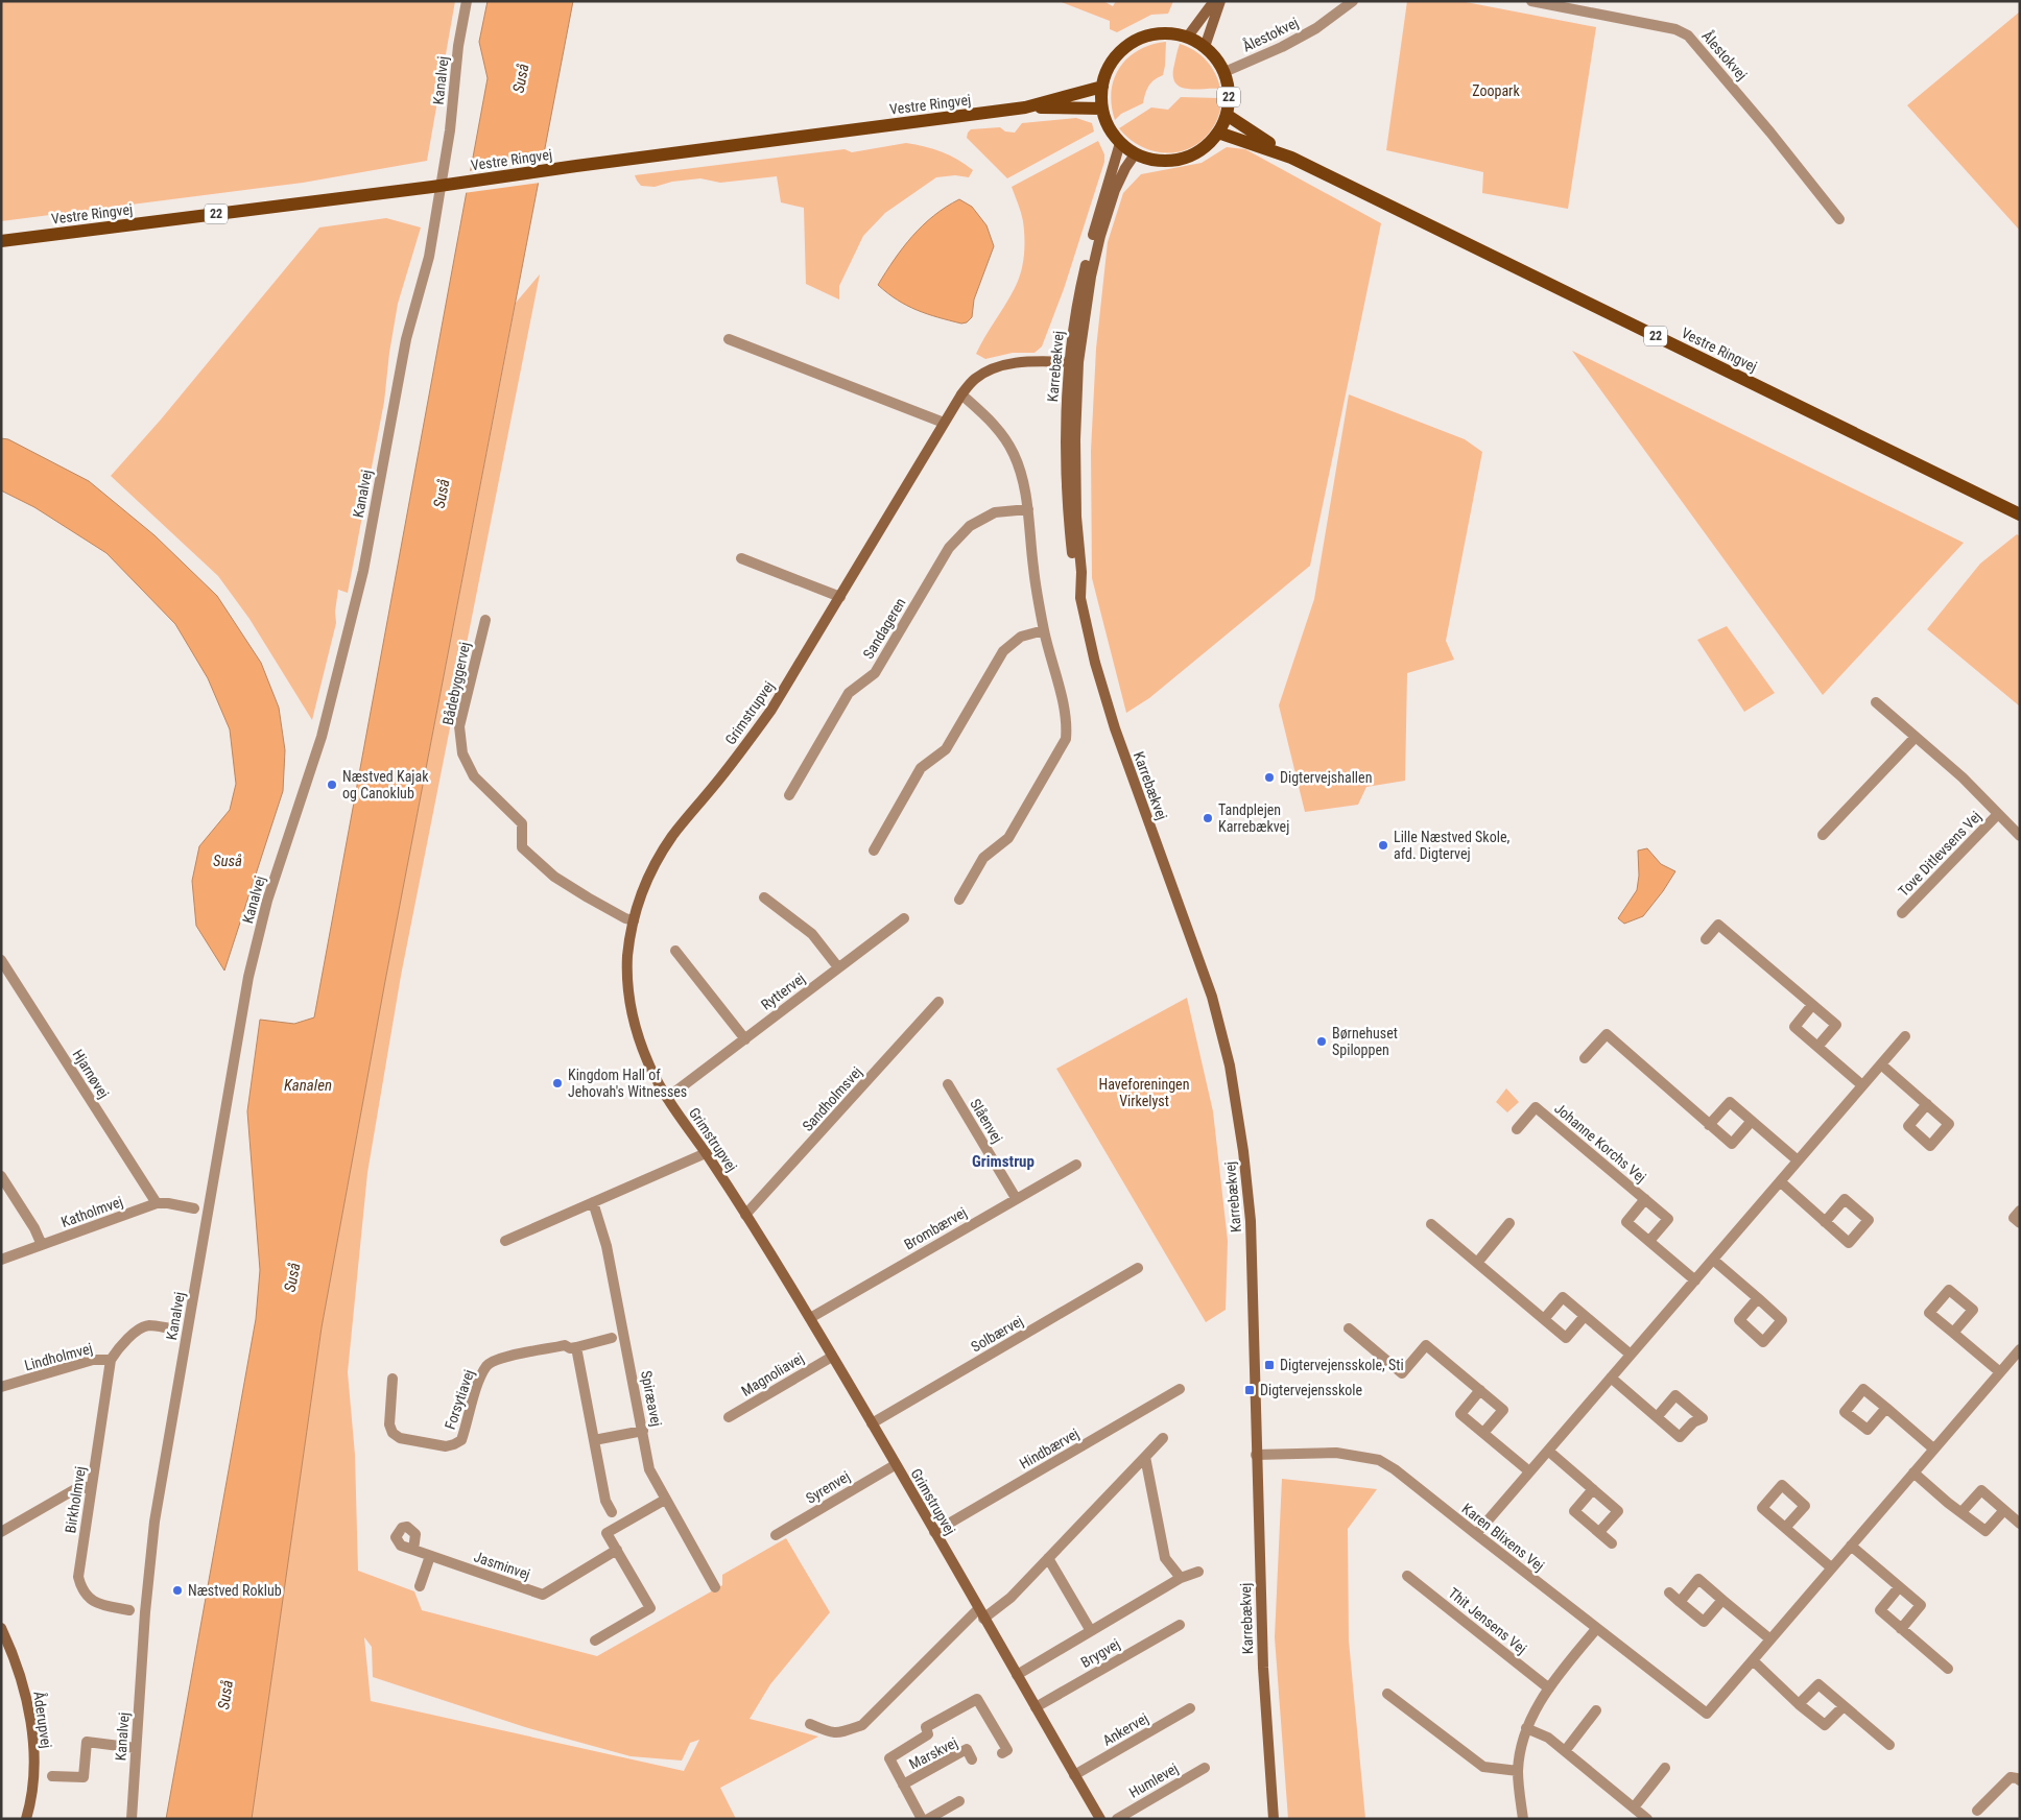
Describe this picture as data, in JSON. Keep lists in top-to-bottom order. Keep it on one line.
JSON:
{"streets":{"main road":["22","Vestre Ringvej"],"street":["Ålestokvej","Kanalvej","Karrebækvej","Sandageren","Bådebyggervej","Grimstrupvej","Tove Ditlevsens Vej","Ryttervej","Hjarnøvej","Sandholmsvej","Slåenvej","Johanne Korchs Vej","Katholmvej","Brombærvej","Solbærvej","Lindholmvej","Magnoliavej","Spiræavej","Forsytiavej","Hindbærvej","Syrenvej","Birkholmvej","Karen Blixens Vej","Jasminvej","Thit Jensens Vej","Brygvej","Åderupvej","Ankervej","Marskvej","Humlevej"]},"crossings":[["Ålestokvej","22"],["Ålestokvej","Vestre Ringvej"],["Ålestokvej","Karrebækvej"],["22","Vestre Ringvej"],["22","Karrebækvej"],["Vestre Ringvej","Karrebækvej"],["Karrebækvej","Grimstrupvej"],["Karrebækvej","Karen Blixens Vej"],["Bådebyggervej","Grimstrupvej"],["Grimstrupvej","Ryttervej"],["Grimstrupvej","Sandholmsvej"],["Grimstrupvej","Brombærvej"],["Grimstrupvej","Solbærvej"],["Grimstrupvej","Magnoliavej"],["Grimstrupvej","Hindbærvej"],["Grimstrupvej","Syrenvej"],["Grimstrupvej","Brygvej"],["Grimstrupvej","Ankervej"],["Hjarnøvej","Katholmvej"],["Slåenvej","Brombærvej"],["Lindholmvej","Birkholmvej"]],"districts":["Grimstrup"],"water":["Suså","Kanalen"],"parks":["Zoopark","Haveforeningen Virkelyst"],"places":{"other":["Digtervejshallen","Næstved Kajak og Canoklub","Tandplejen Karrebækvej","Lille Næstved Skole, afd. Digtervej","Børnehuset Spiloppen","Kingdom Hall of Jehovah's Witnesses","Næstved Roklub"],"transit":["Digtervejensskole, Sti","Digtervejensskole"]}}
